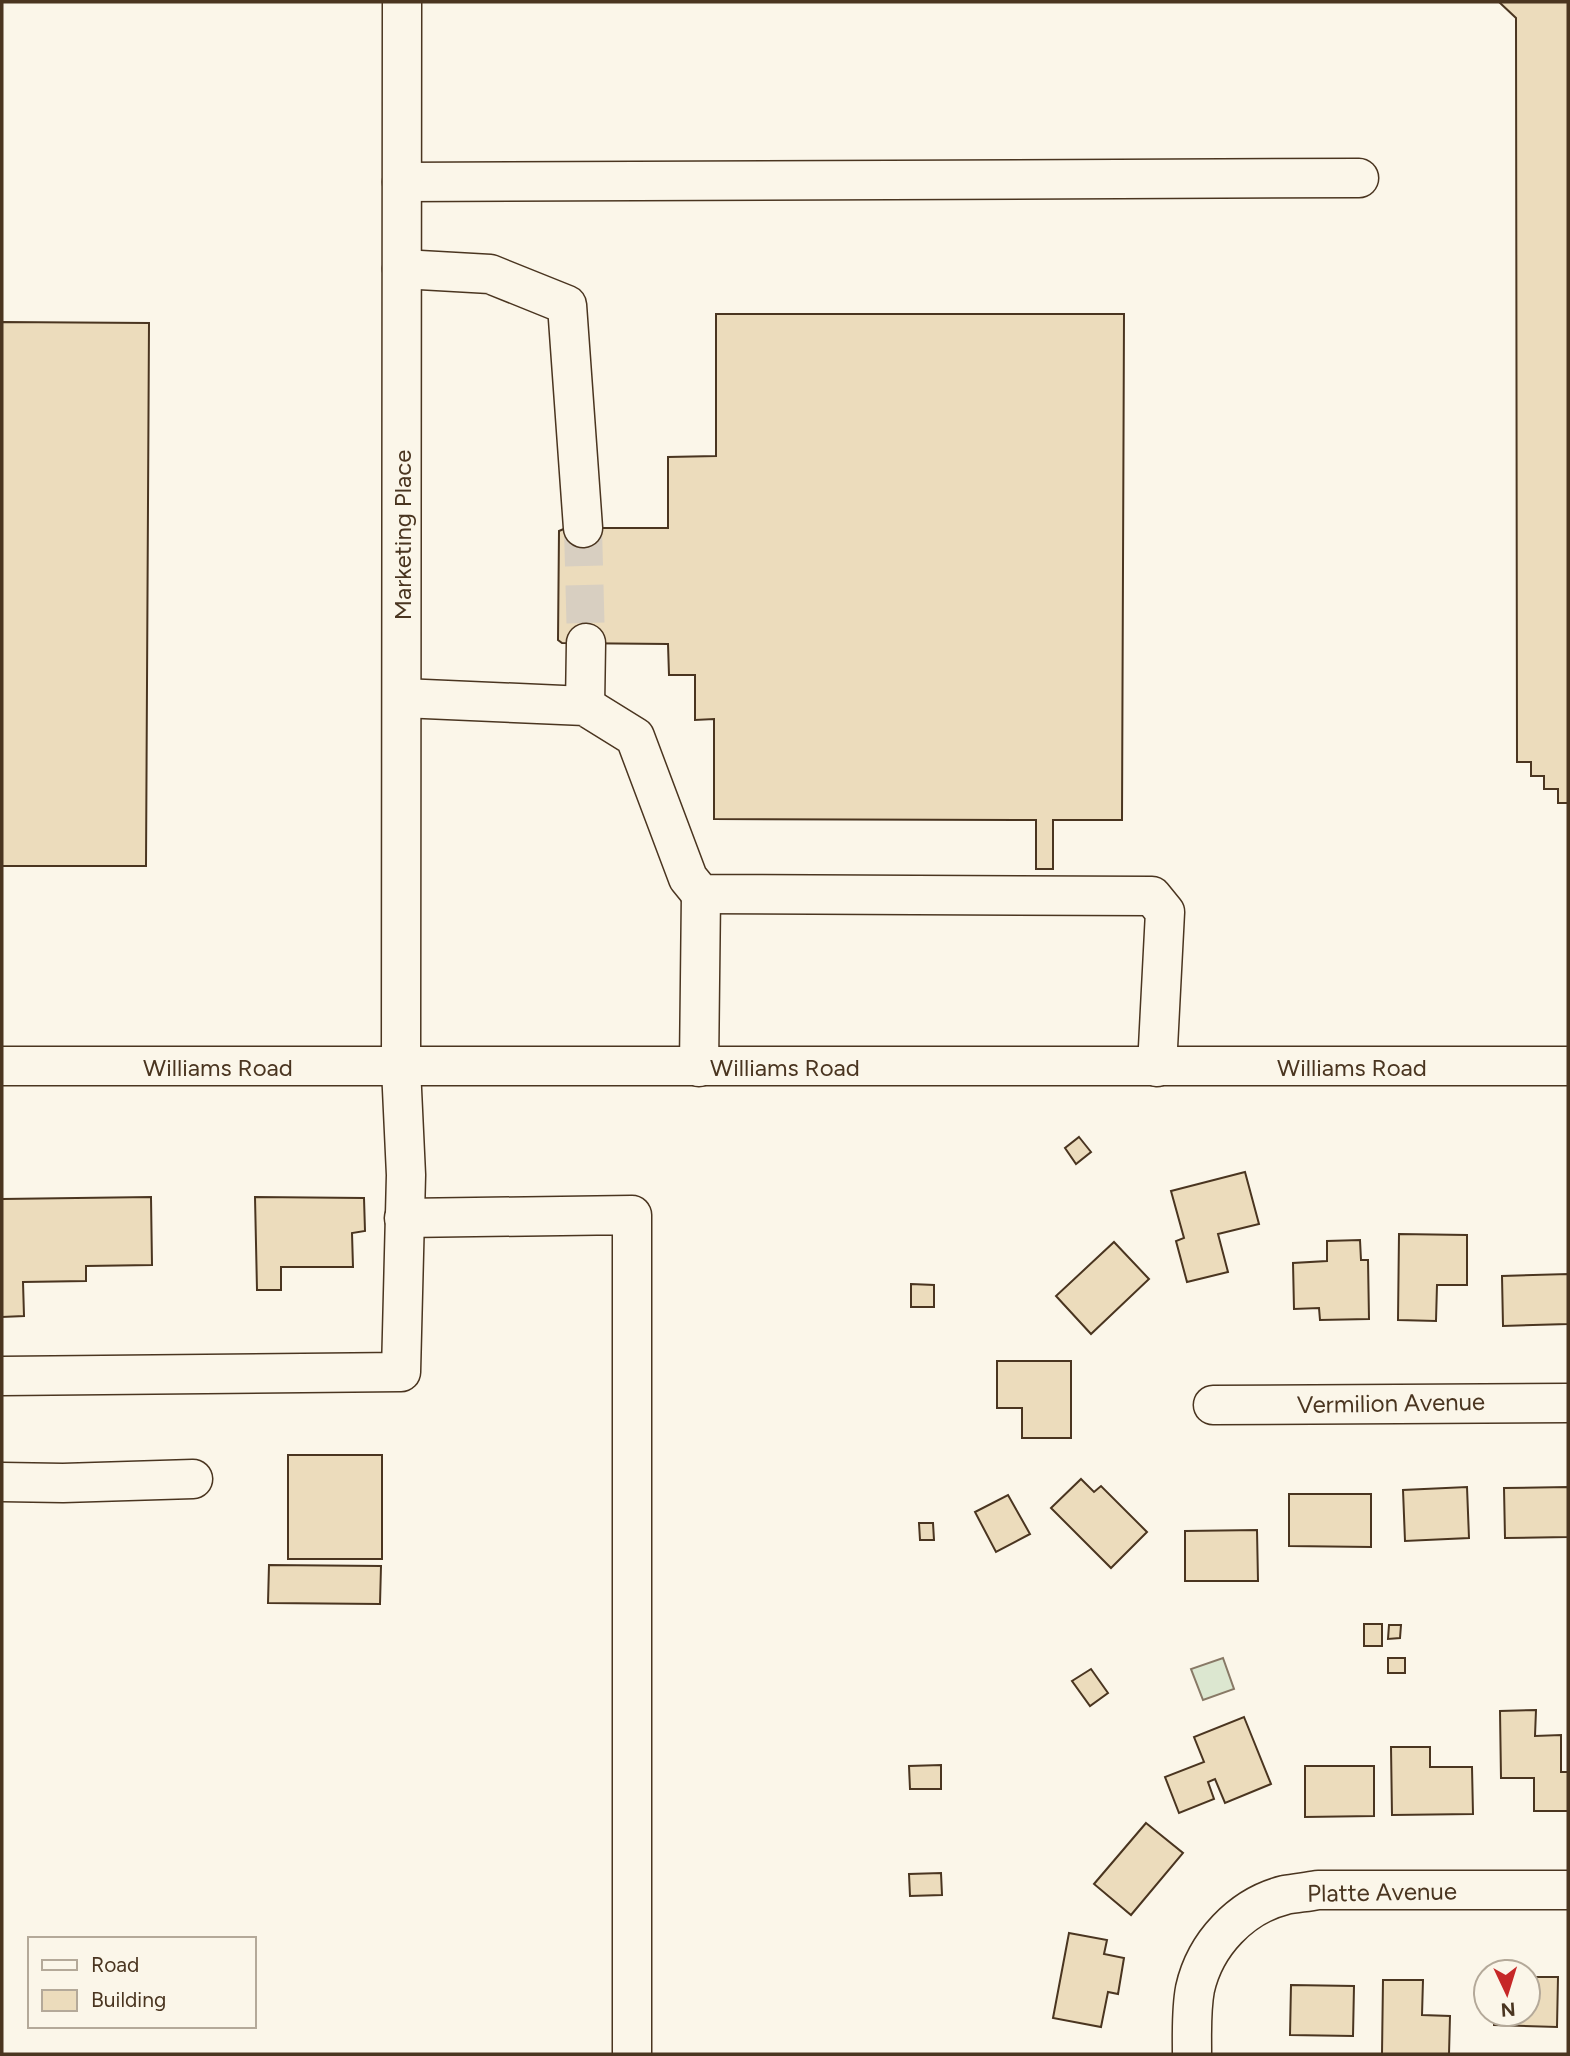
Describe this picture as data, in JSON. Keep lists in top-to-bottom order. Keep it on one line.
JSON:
{"streets":{"street":["Marketing Place","Williams Road","Vermilion Avenue","Platte Avenue"]},"crossings":[["Marketing Place","Williams Road"]],"legend":["Road","Building"],"north":"bottom"}
